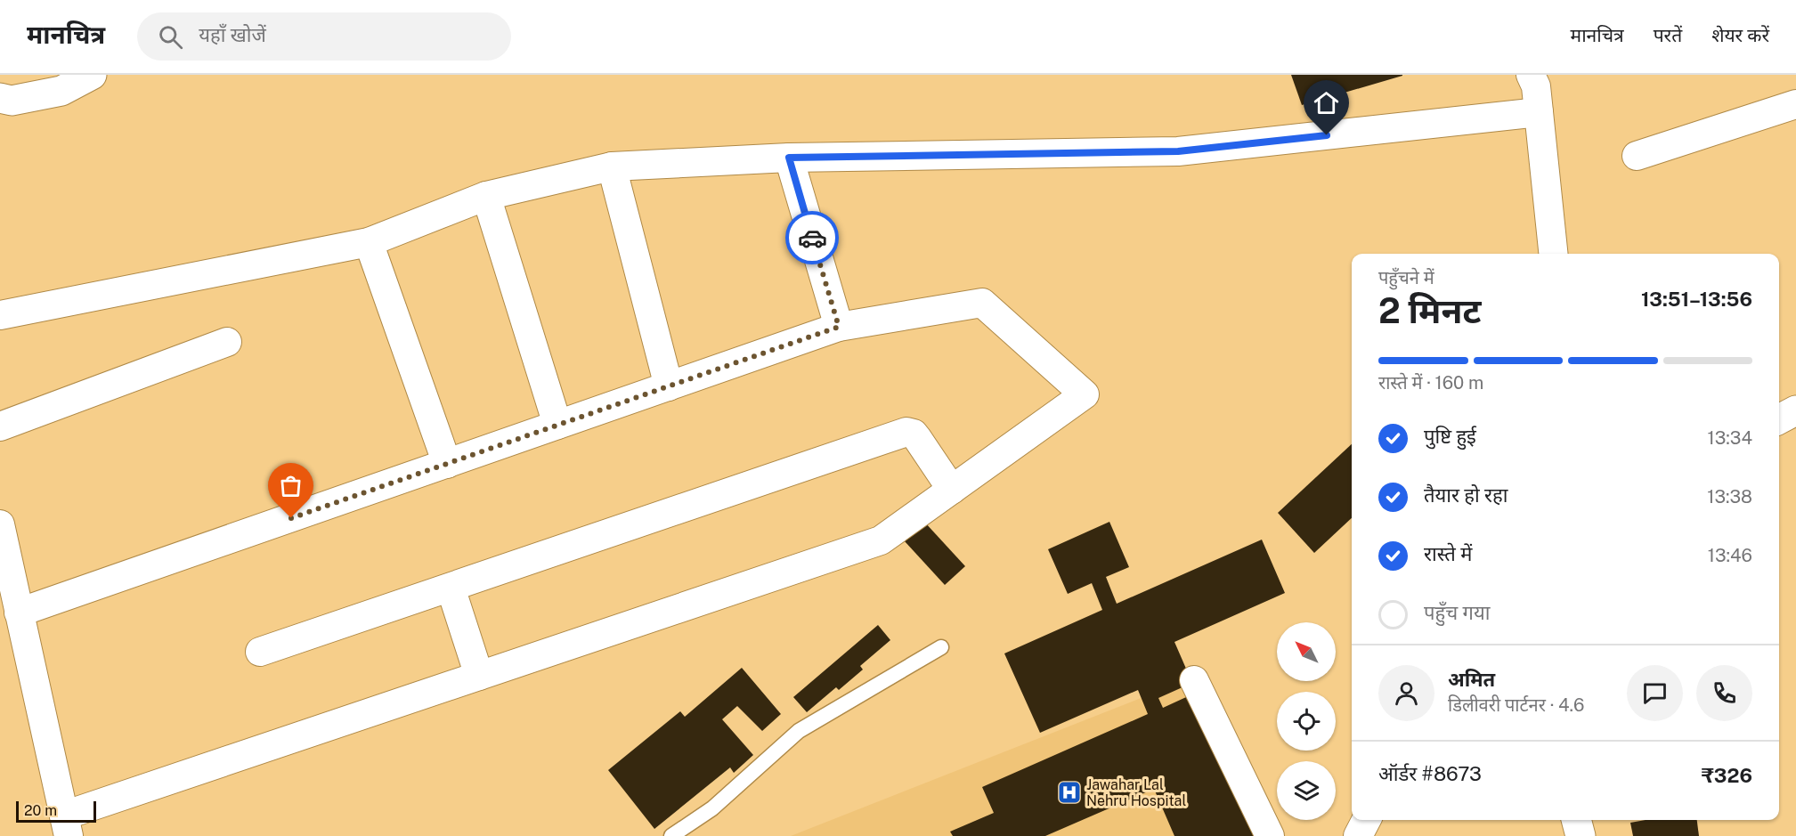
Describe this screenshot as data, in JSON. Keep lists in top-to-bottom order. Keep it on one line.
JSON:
{"places":{"hospital":["Jawahar Lal Nehru Hospital"]},"scale_bar":"20 m","north":"top left","page":{"header":"मानचित्र","search":"यहाँ खोजें","nav":["मानचित्र","परतें","शेयर करें"],"heading":["2 मिनट","पहुँचने में","13:51–13:56"],"panel":["अमित","डिलीवरी पार्टनर · 4.6","ऑर्डर #8673","₹326"],"bar":"रास्ते में · 160 m","list":[["पुष्टि हुई","13:34"],["तैयार हो रहा","13:38"],["रास्ते में","13:46"],"पहुँच गया"],"scale":"20 m"}}
